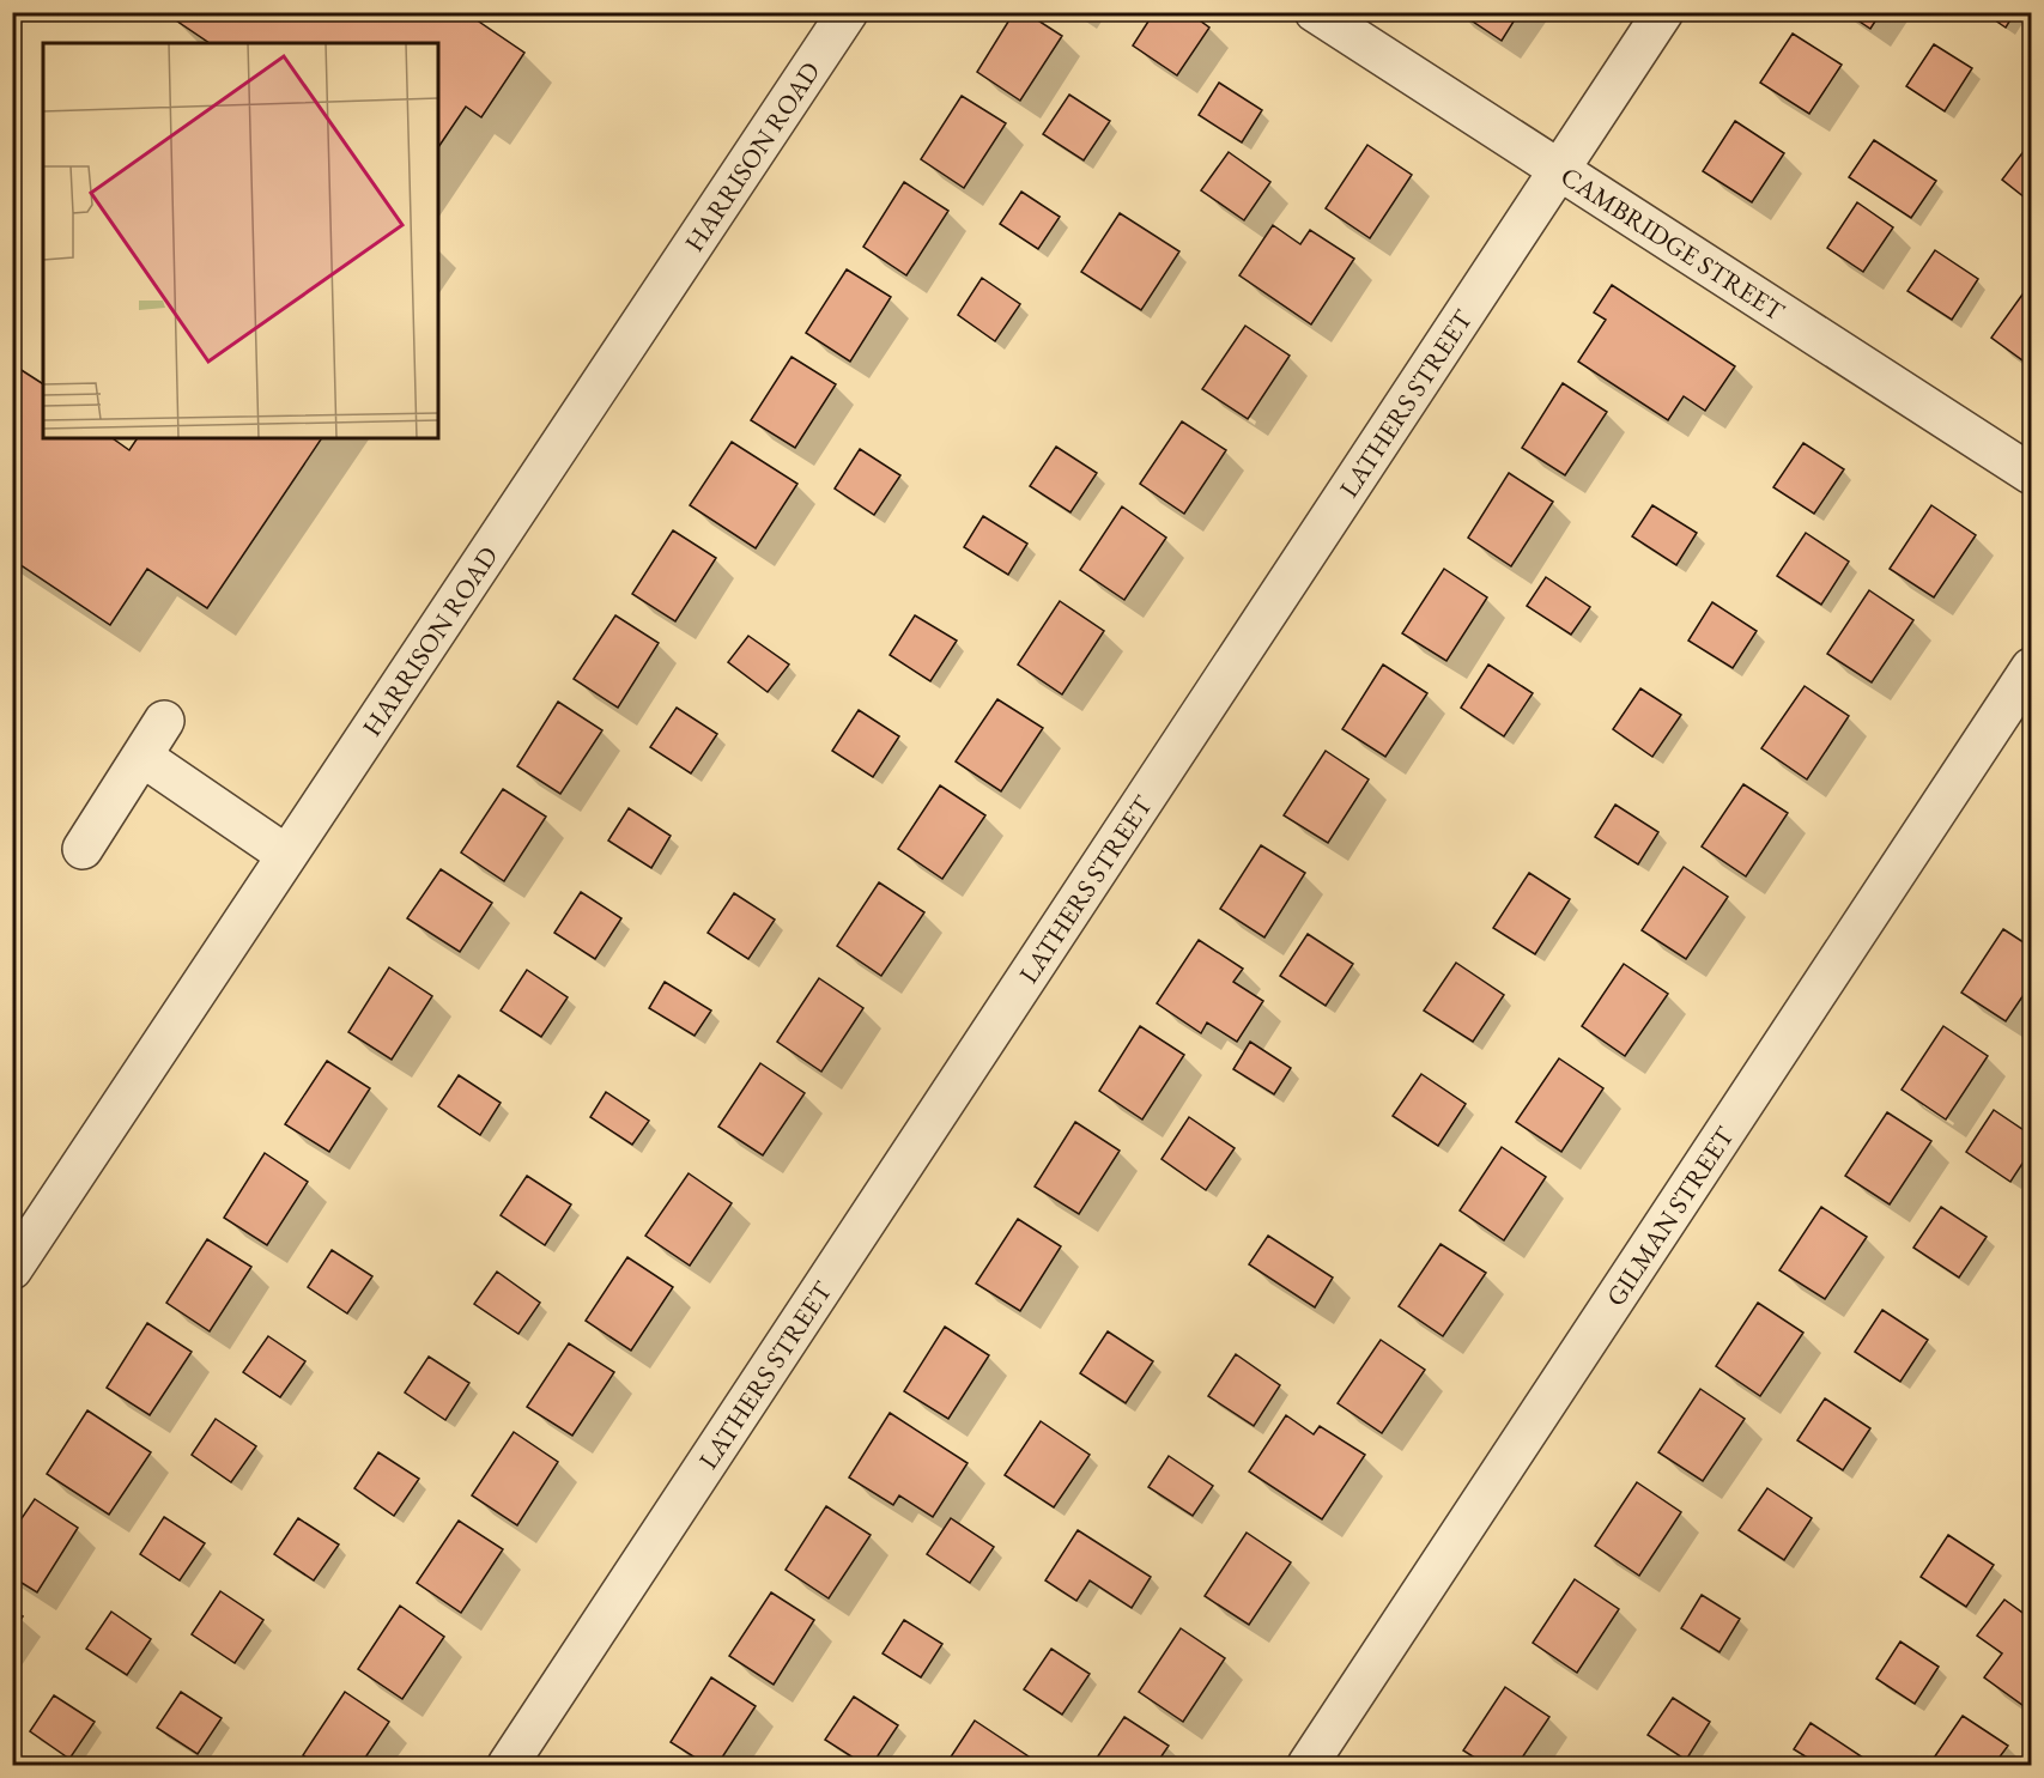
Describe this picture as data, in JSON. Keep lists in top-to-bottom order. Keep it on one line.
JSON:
{"streets":{"street":["HARRISON ROAD","CAMBRIDGE STREET","LATHERS STREET","GILMAN STREET"]},"crossings":[["CAMBRIDGE STREET","LATHERS STREET"]]}
